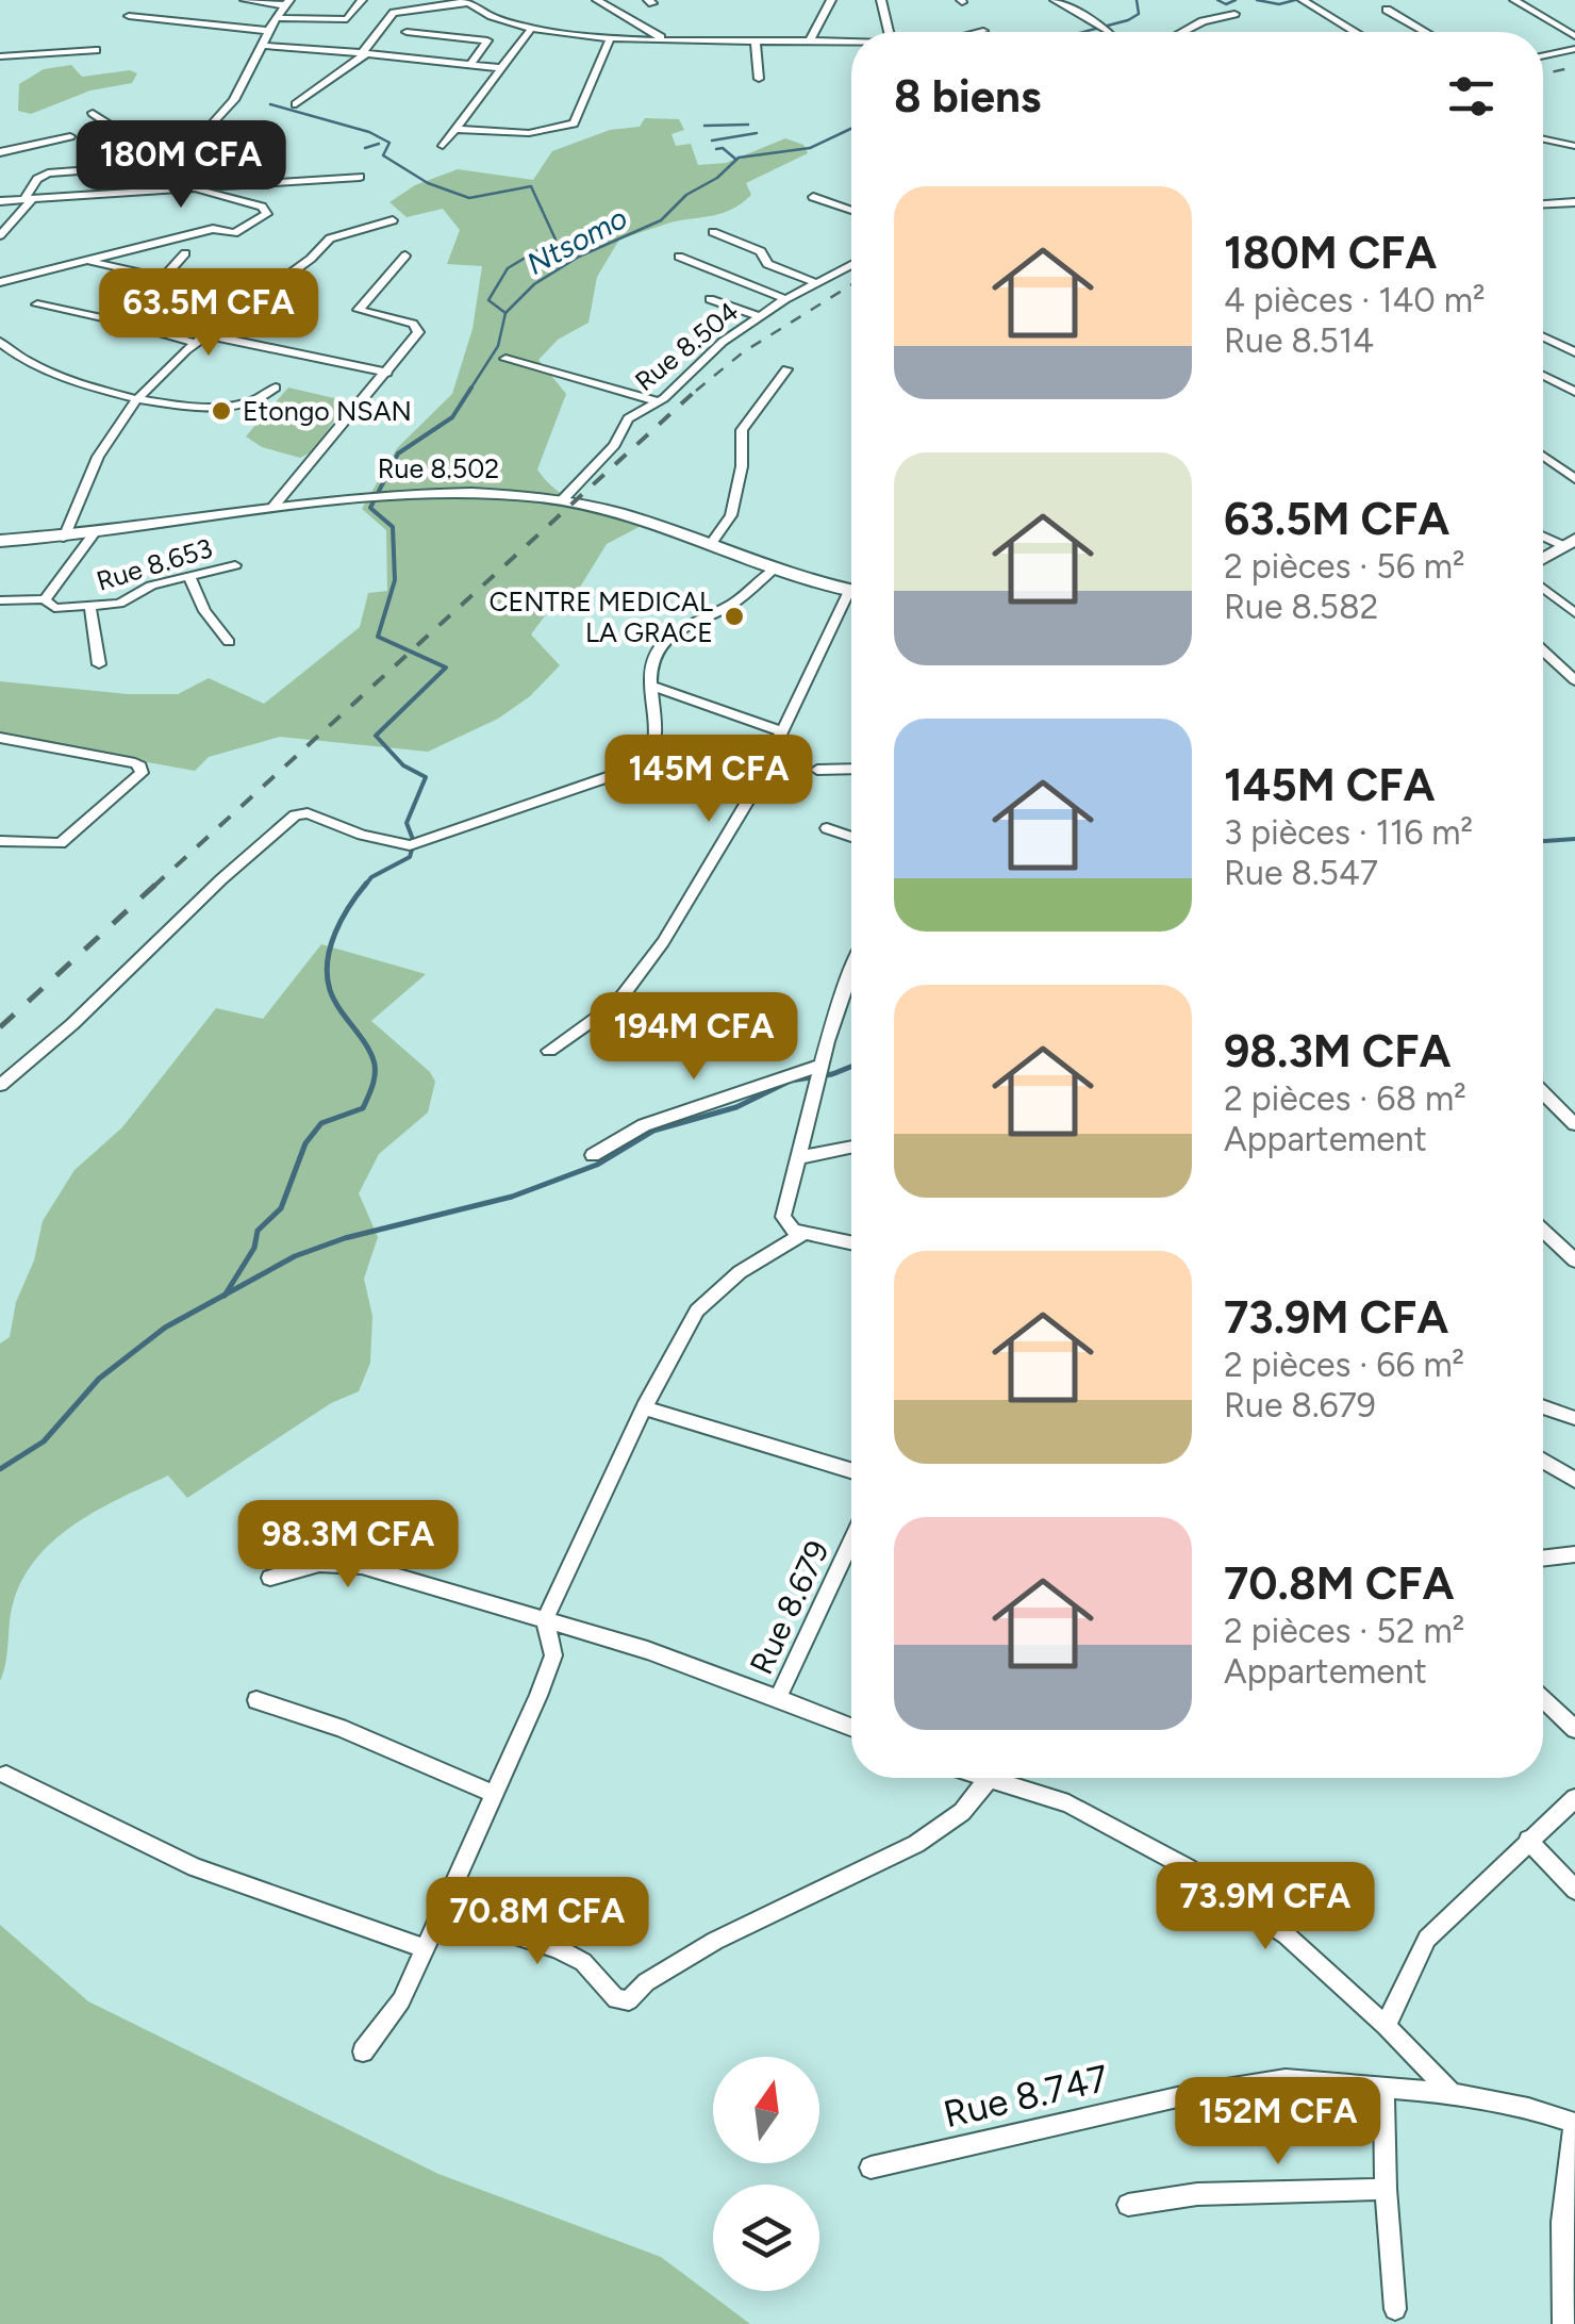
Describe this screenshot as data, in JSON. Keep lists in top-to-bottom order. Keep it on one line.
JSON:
{"streets":{"main road":["Rue 8.502"],"street":["Rue 8.504","Rue 8.653","Rue 8.679","Rue 8.747"]},"crossings":[["Rue 8.504","Rue 8.502"],["Rue 8.502","Rue 8.653"]],"water":["Ntsomo"],"places":["Etongo NSAN","CENTRE MEDICAL LA GRACE"],"north":"top","page":{"heading":"8 biens","price":["180M CFA","63.5M CFA","145M CFA","194M CFA","98.3M CFA","73.9M CFA","70.8M CFA","152M CFA"],"list":[{"name":"180M CFA","note":"4 pièces · 140 m² · Rue 8.514"},{"name":"63.5M CFA","note":"2 pièces · 56 m² · Rue 8.582"},{"name":"145M CFA","note":"3 pièces · 116 m² · Rue 8.547"},{"name":"98.3M CFA","note":"2 pièces · 68 m² · Appartement"},{"name":"73.9M CFA","note":"2 pièces · 66 m² · Rue 8.679"},{"name":"70.8M CFA","note":"2 pièces · 52 m² · Appartement"}]}}
